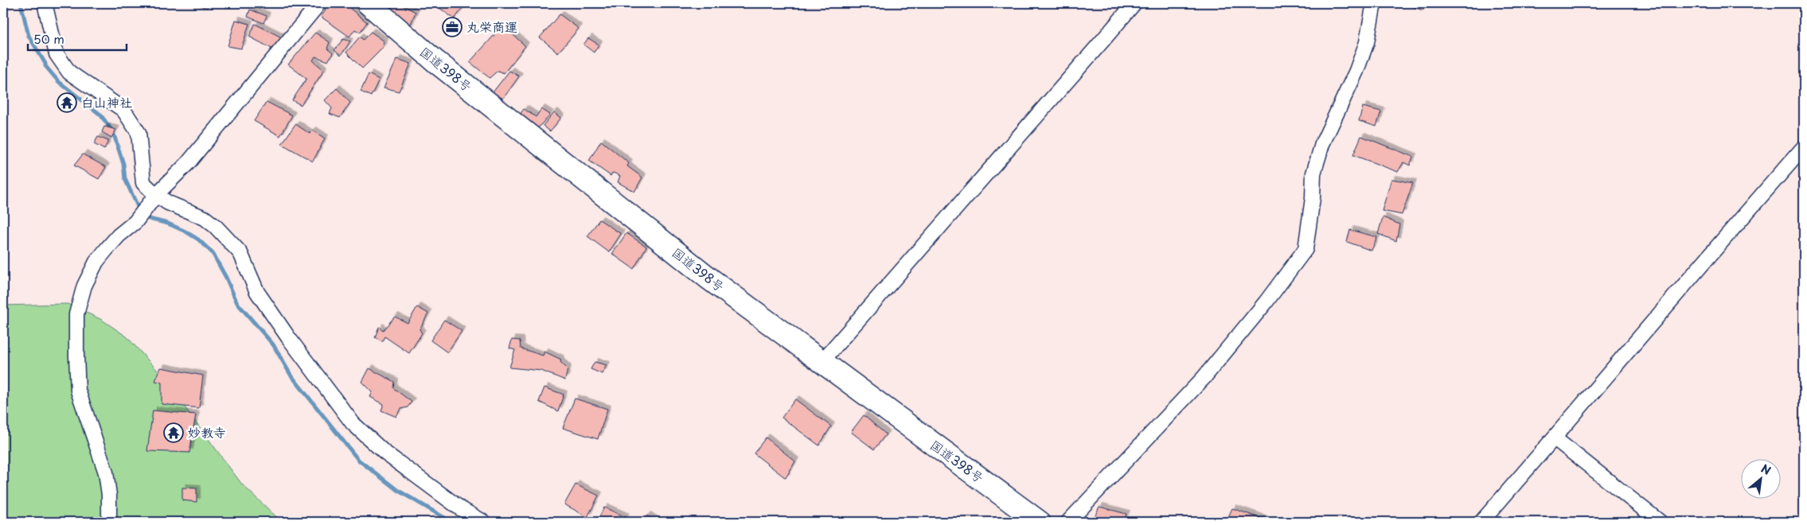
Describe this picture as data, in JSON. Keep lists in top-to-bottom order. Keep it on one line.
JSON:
{"streets":{"highway":["国道398号"]},"places":{"office":["丸栄商運"],"temple":["白山神社","妙教寺"]},"scale_bar":"50 m","north":"top right"}
